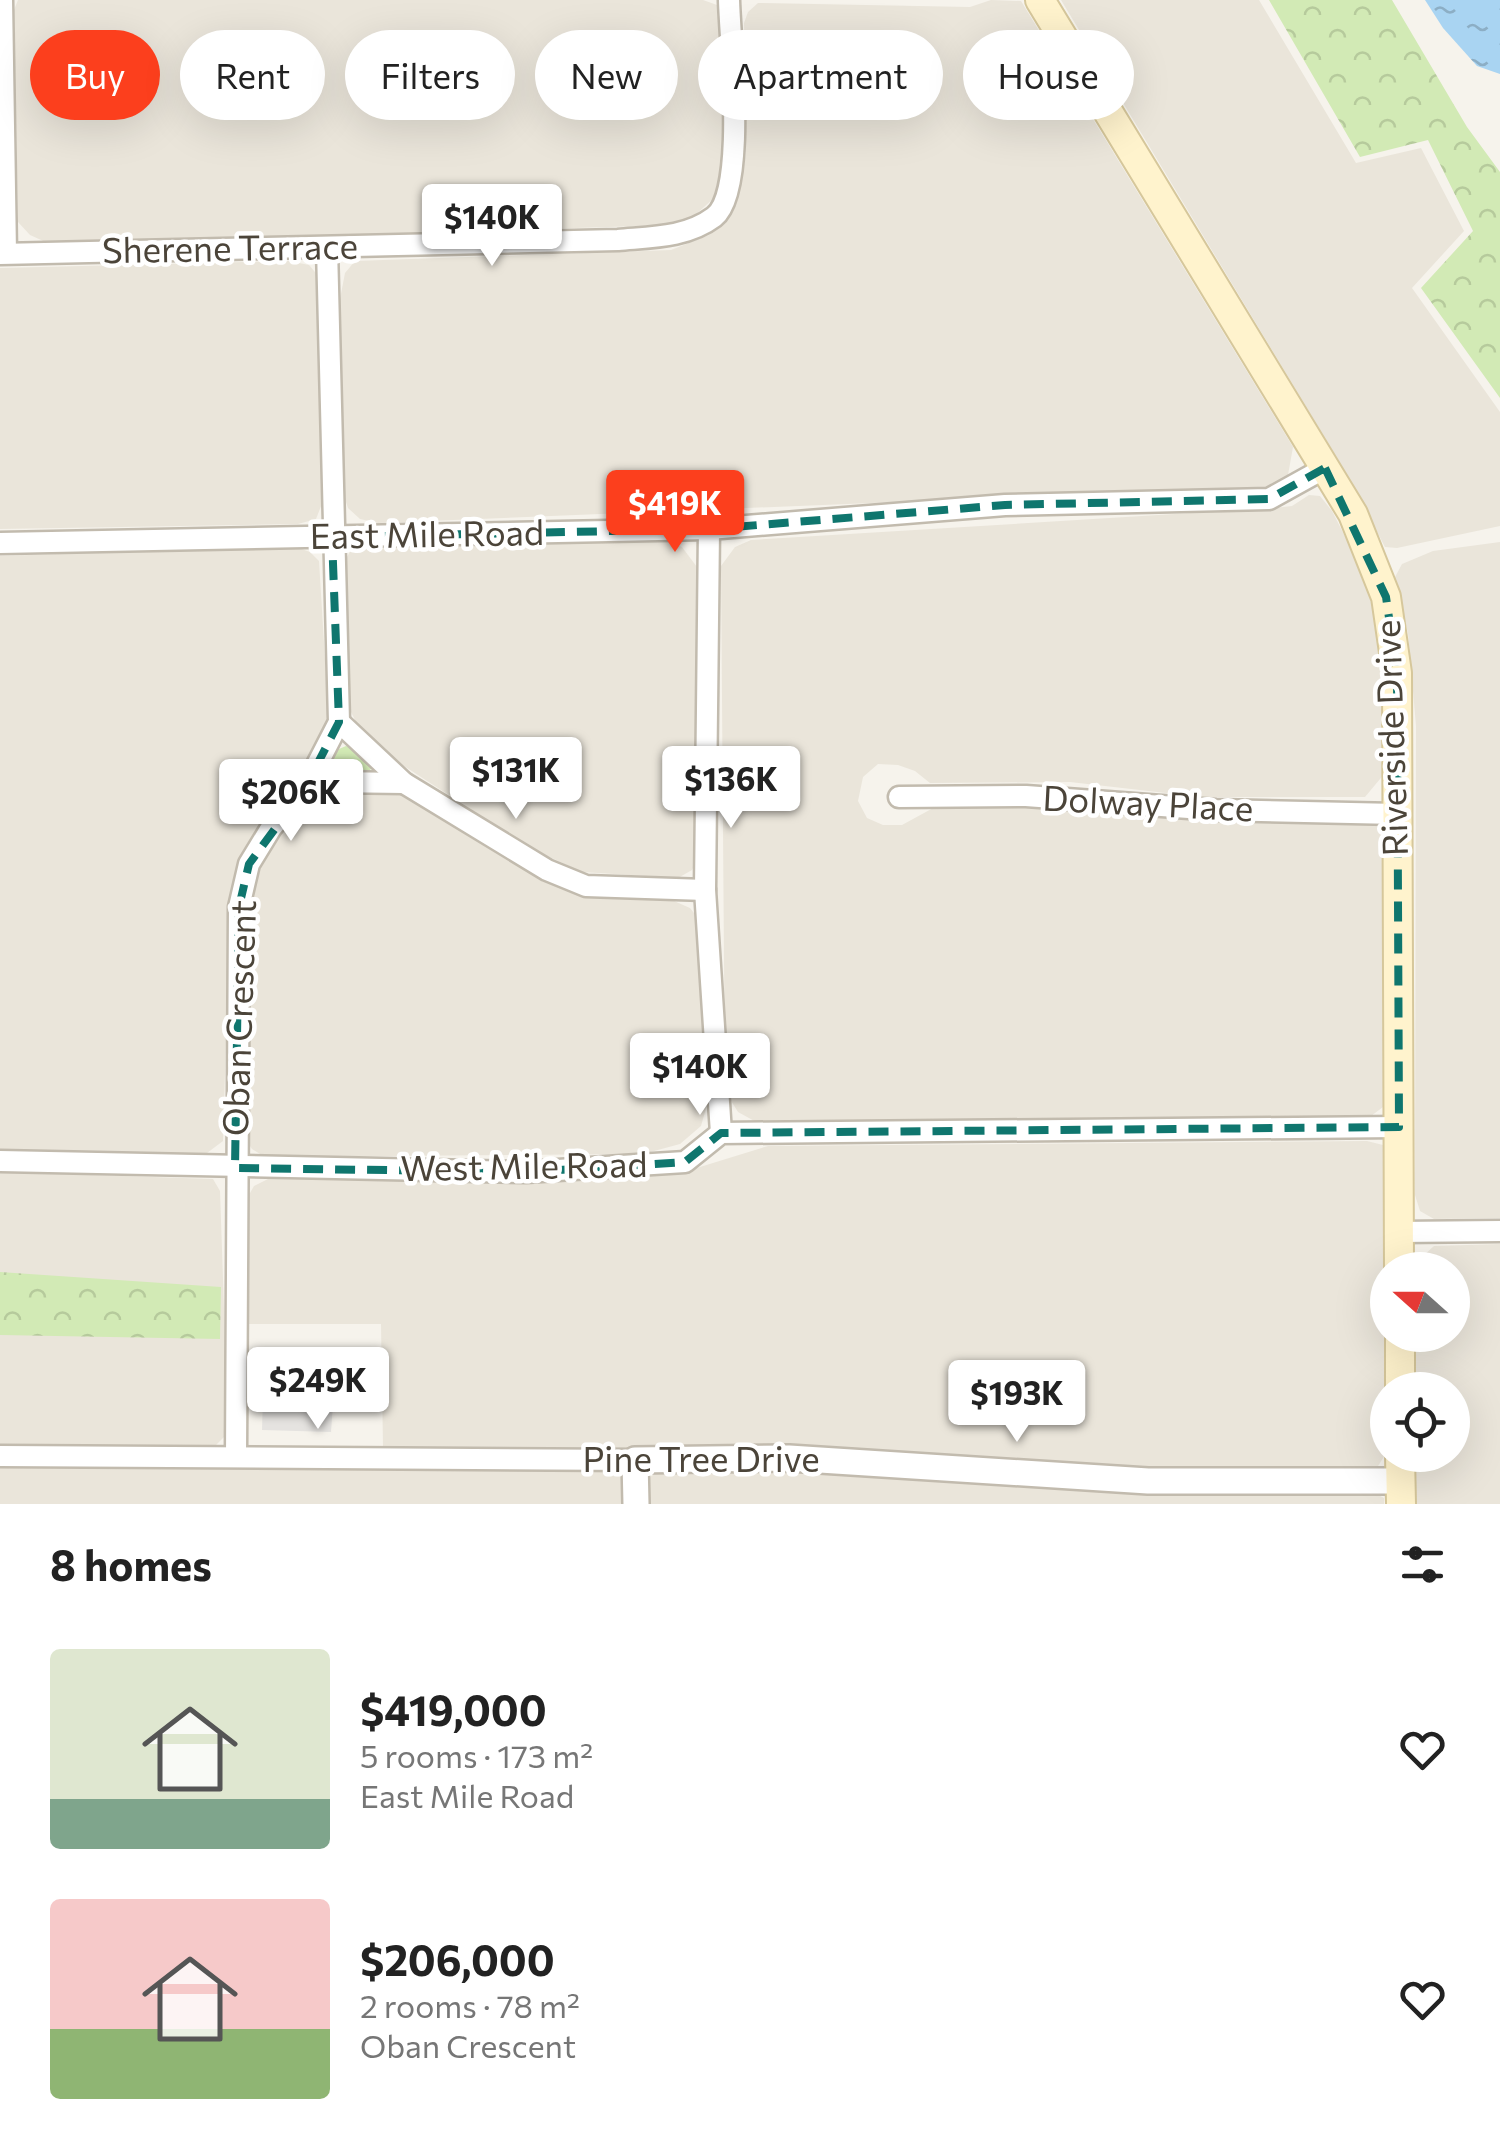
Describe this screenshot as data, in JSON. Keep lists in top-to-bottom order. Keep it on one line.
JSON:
{"streets":{"main road":["Riverside Drive"],"street":["Sherene Terrace","East Mile Road","Dolway Place","Oban Crescent","West Mile Road","Pine Tree Drive"]},"crossings":[["Sherene Terrace","Oban Crescent"],["East Mile Road","Riverside Drive"],["East Mile Road","Oban Crescent"],["Riverside Drive","Dolway Place"],["Oban Crescent","West Mile Road"],["Oban Crescent","Pine Tree Drive"]],"north":"left","page":{"chip":["Buy","Rent","Filters","New","Apartment","House"],"price":["$140K","$419K","$131K","$136K","$206K","$140K","$249K","$193K"],"heading":"8 homes","list":[{"name":"$419,000","note":"5 rooms · 173 m² · East Mile Road"},{"name":"$206,000","note":"2 rooms · 78 m² · Oban Crescent"}]}}
